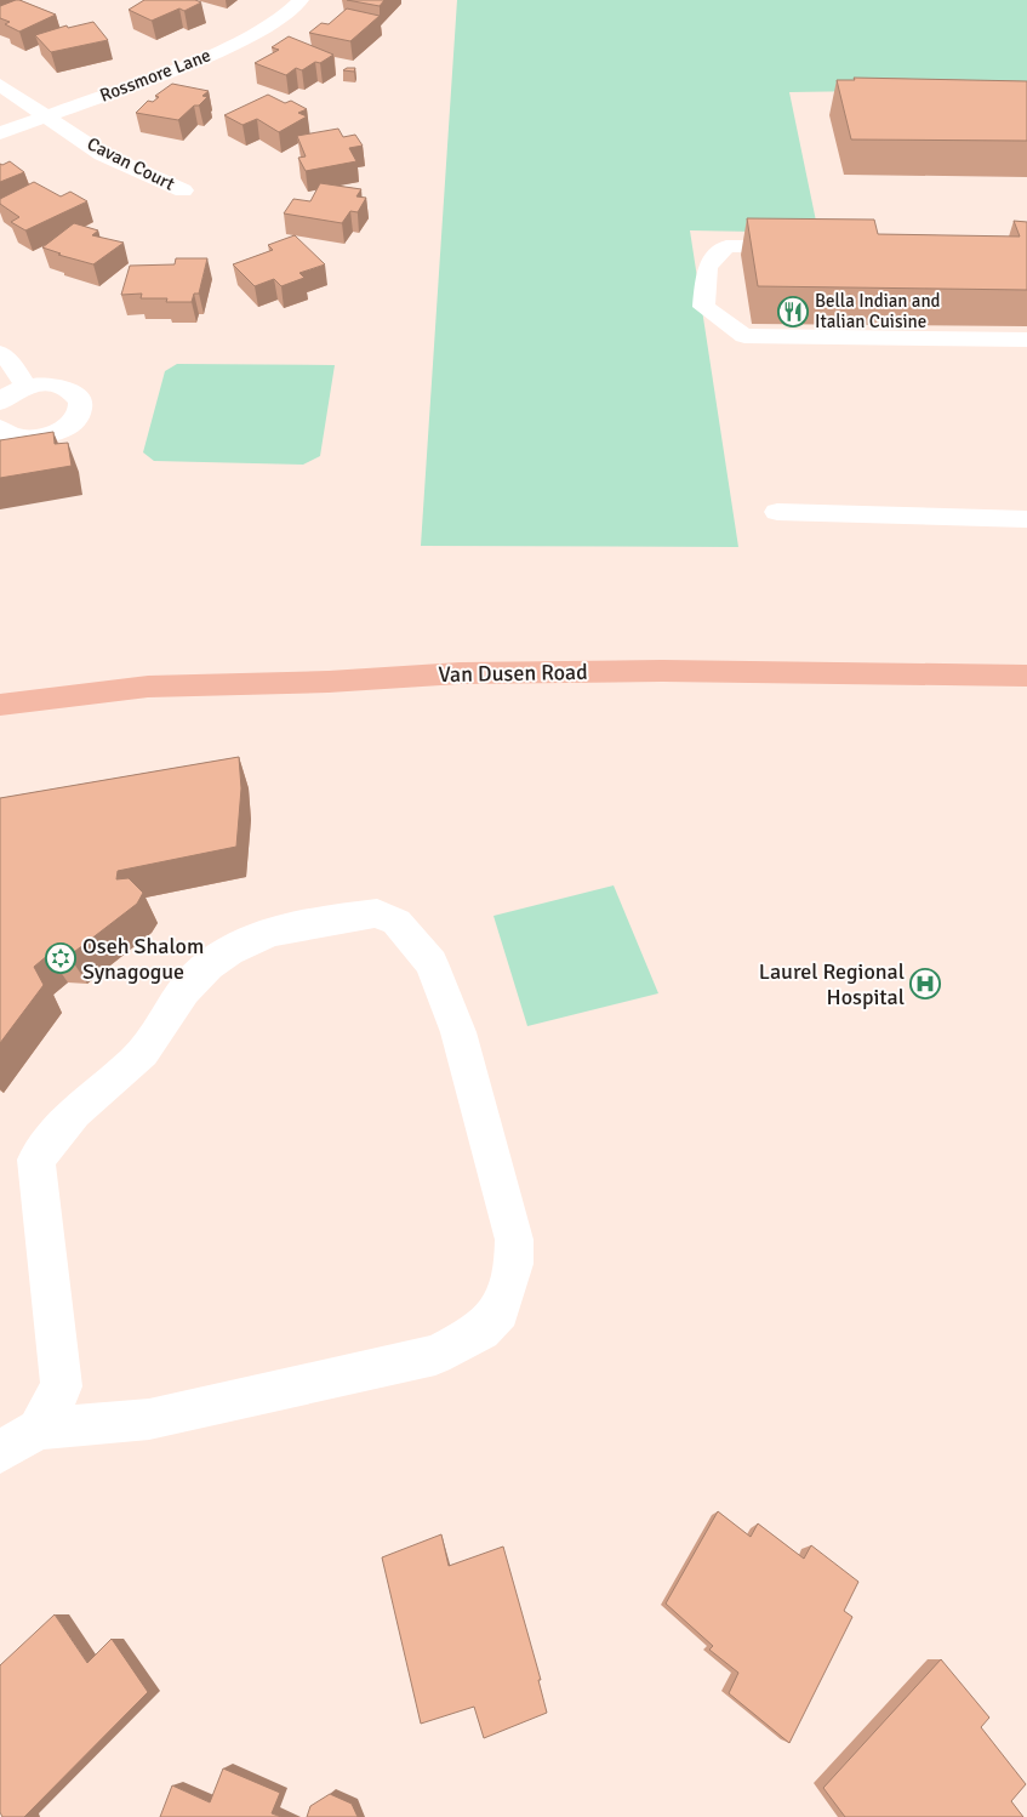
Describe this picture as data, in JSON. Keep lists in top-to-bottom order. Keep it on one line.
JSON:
{"streets":{"main road":["Van Dusen Road"],"street":["Rossmore Lane","Cavan Court"]},"crossings":[["Rossmore Lane","Cavan Court"]],"places":{"restaurant":["Bella Indian and Italian Cuisine"],"synagogue":["Oseh Shalom Synagogue"],"hospital":["Laurel Regional Hospital"]}}
